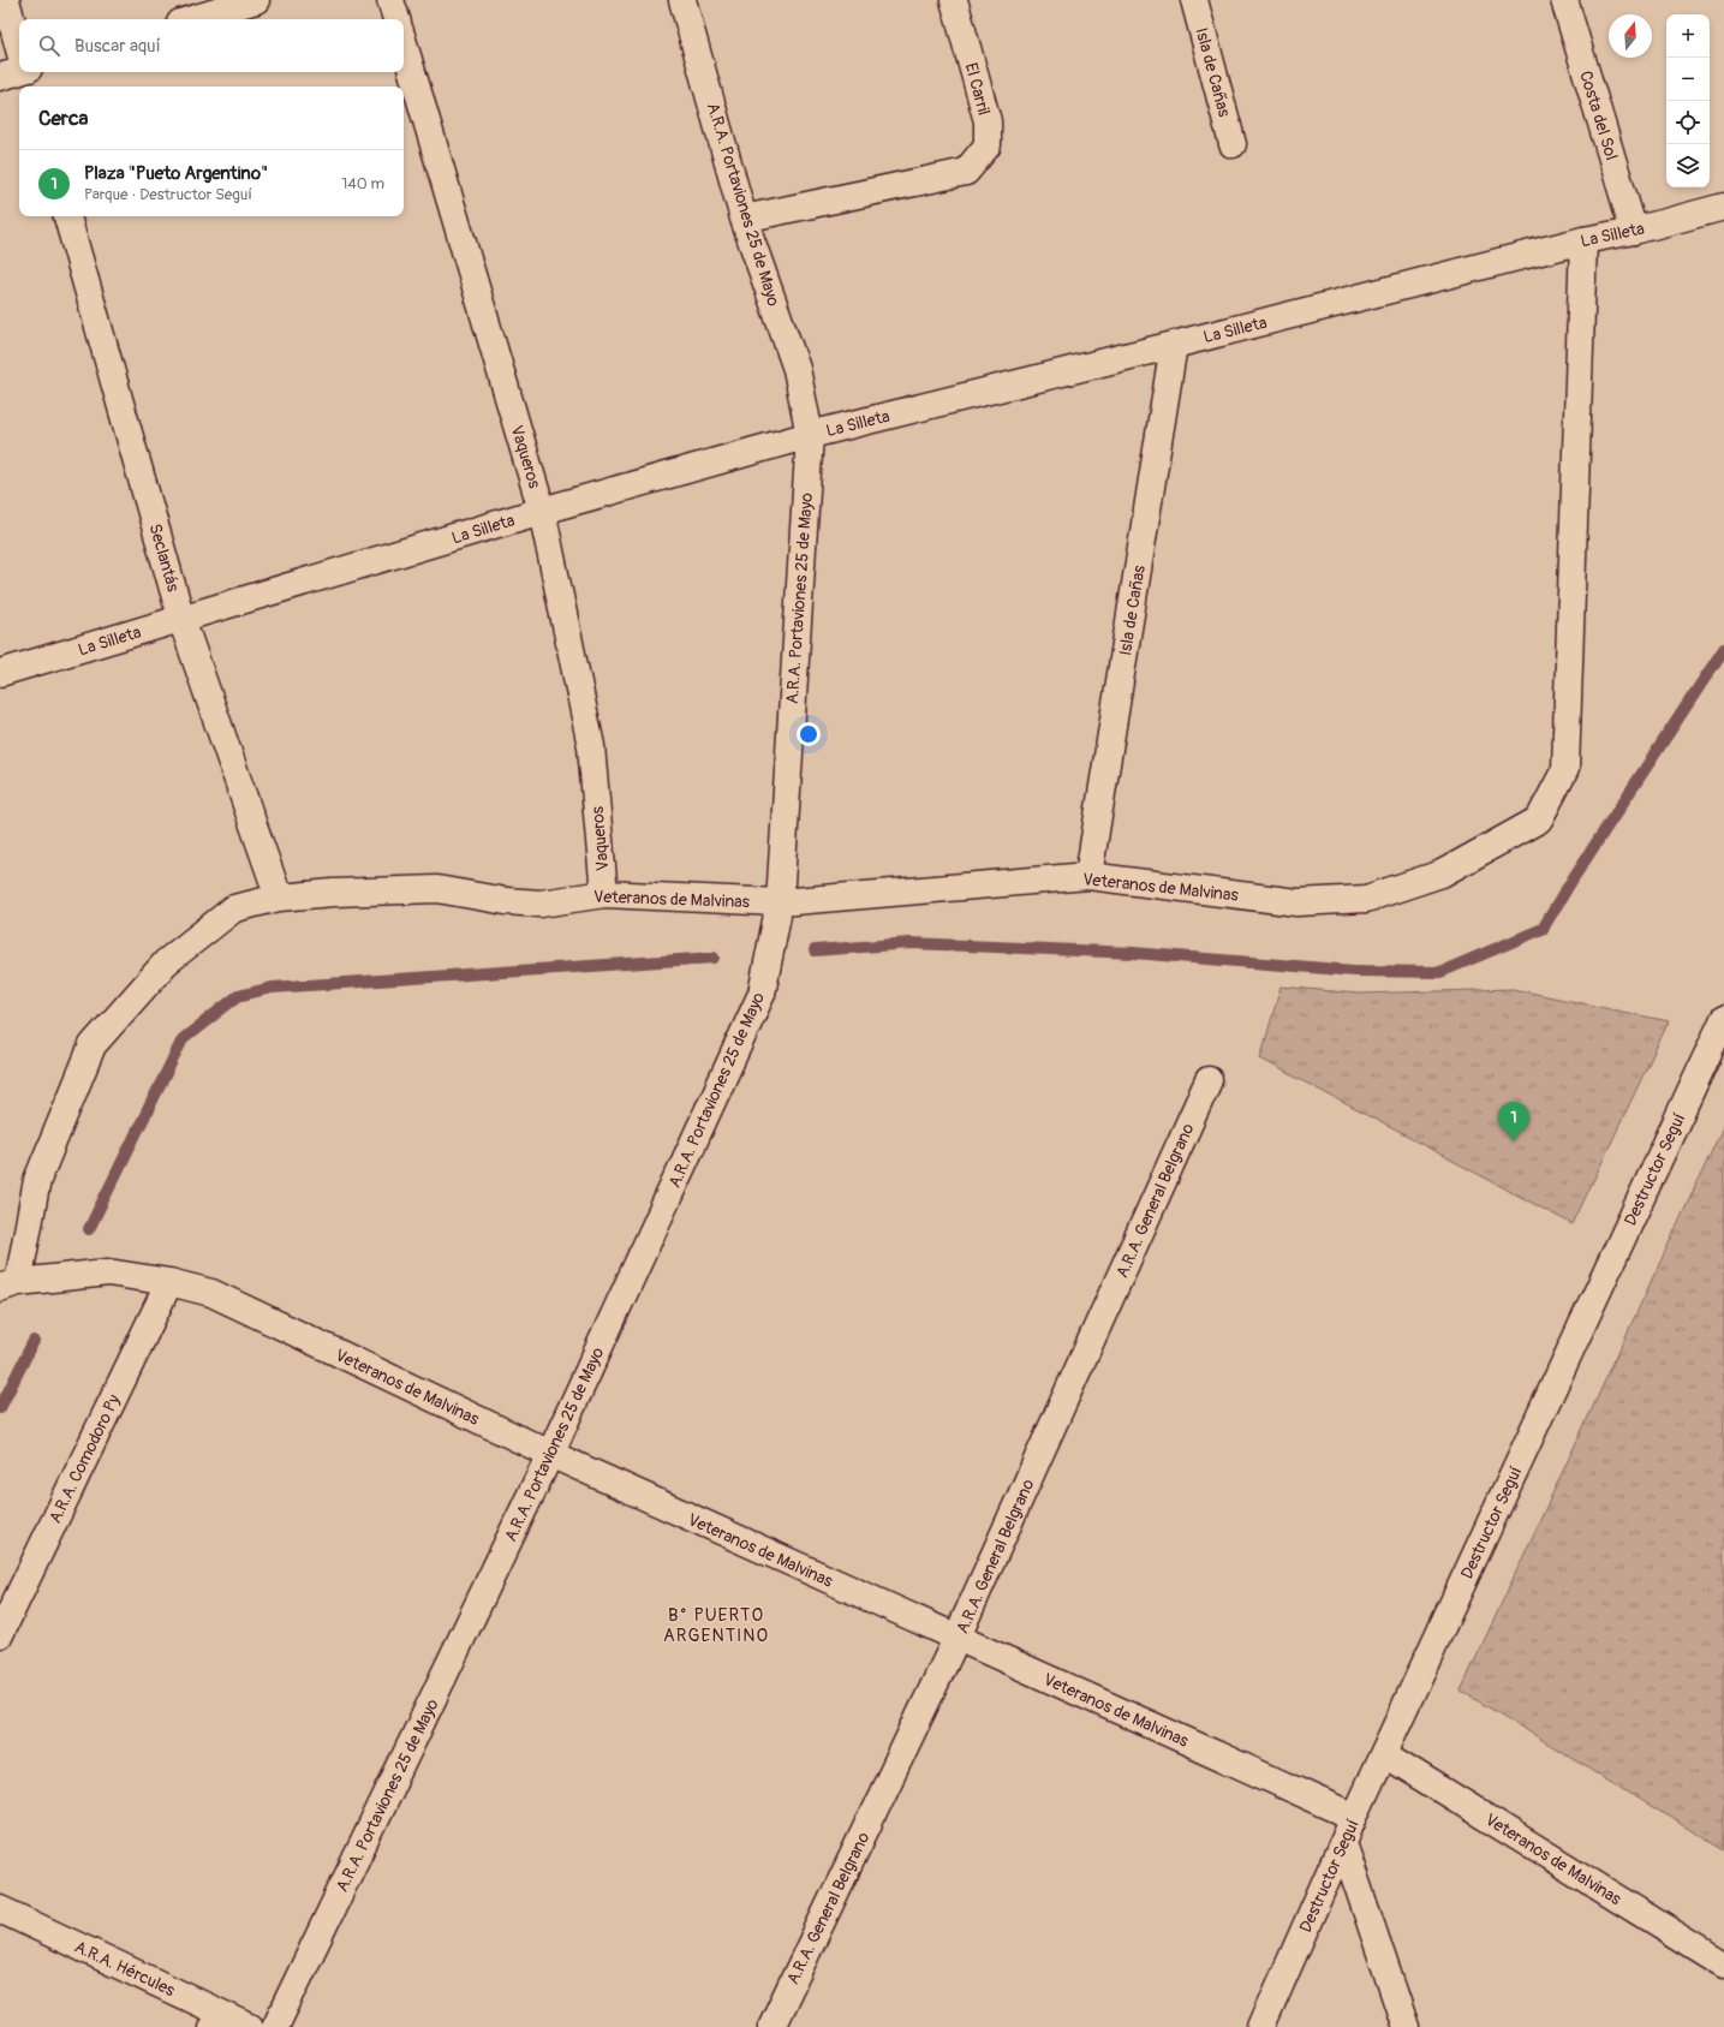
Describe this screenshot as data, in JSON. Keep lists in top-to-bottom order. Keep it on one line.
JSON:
{"streets":{"street":["Isla de Cañas","El Carril","Costa del Sol","A.R.A. Portaviones 25 de Mayo","La Silleta","Vaqueros","Seclantás","Veteranos de Malvinas","Destructor Seguí","A.R.A. General Belgrano","A.R.A. Comodoro Py","A.R.A. Hércules"]},"crossings":[["Isla de Cañas","La Silleta"],["Isla de Cañas","Veteranos de Malvinas"],["El Carril","A.R.A. Portaviones 25 de Mayo"],["Costa del Sol","La Silleta"],["A.R.A. Portaviones 25 de Mayo","La Silleta"],["A.R.A. Portaviones 25 de Mayo","Veteranos de Malvinas"],["La Silleta","Vaqueros"],["La Silleta","Seclantás"],["La Silleta","Veteranos de Malvinas"],["Vaqueros","Veteranos de Malvinas"],["Seclantás","Veteranos de Malvinas"],["Veteranos de Malvinas","Destructor Seguí"],["Veteranos de Malvinas","A.R.A. General Belgrano"],["Veteranos de Malvinas","A.R.A. Comodoro Py"]],"districts":["B° PUERTO ARGENTINO"],"north":"top","page":{"map_buttons":["+","−"],"search":"Buscar aquí","heading":"Cerca","list":[{"mark":"1","name":"Plaza \"Pueto Argentino\"","note":"Parque · Destructor Seguí","value":"140 m"}],"pins":"1"}}
